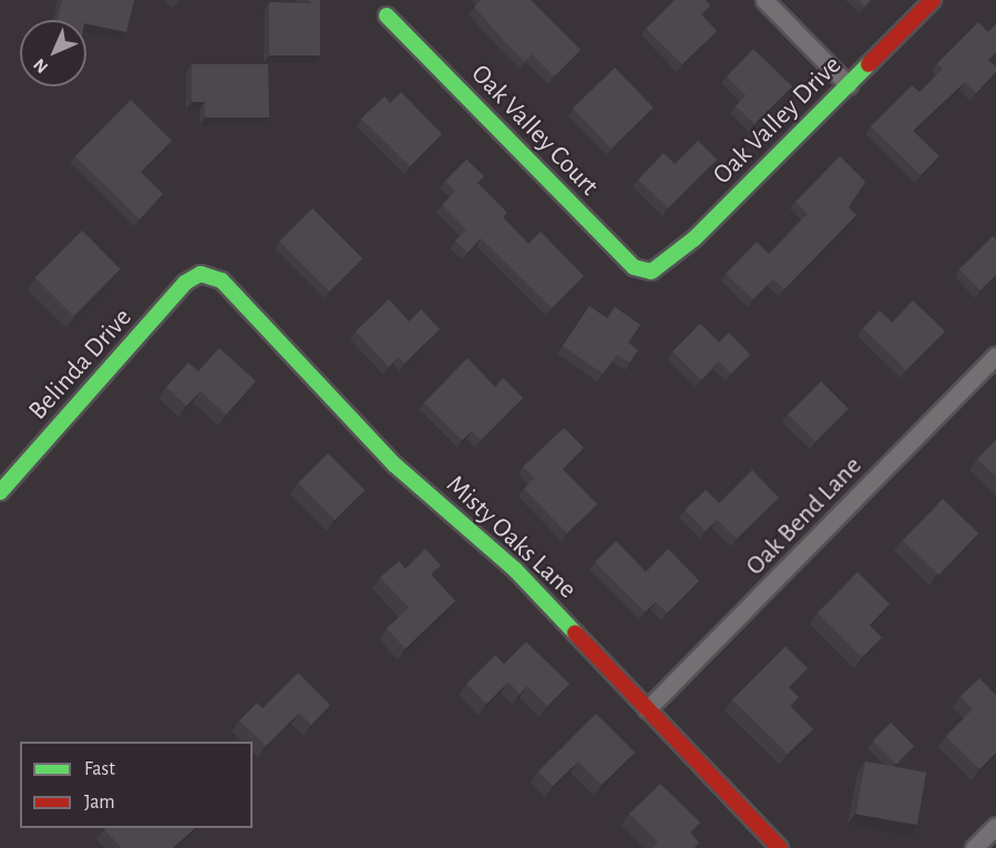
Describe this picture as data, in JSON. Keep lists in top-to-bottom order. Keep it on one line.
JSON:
{"streets":{"street":["Oak Valley Drive","Oak Valley Court","Belinda Drive","Oak Bend Lane","Misty Oaks Lane"]},"crossings":[["Oak Valley Drive","Oak Valley Court"],["Belinda Drive","Misty Oaks Lane"],["Oak Bend Lane","Misty Oaks Lane"]],"legend":["Fast","Jam"],"north":"bottom left"}
